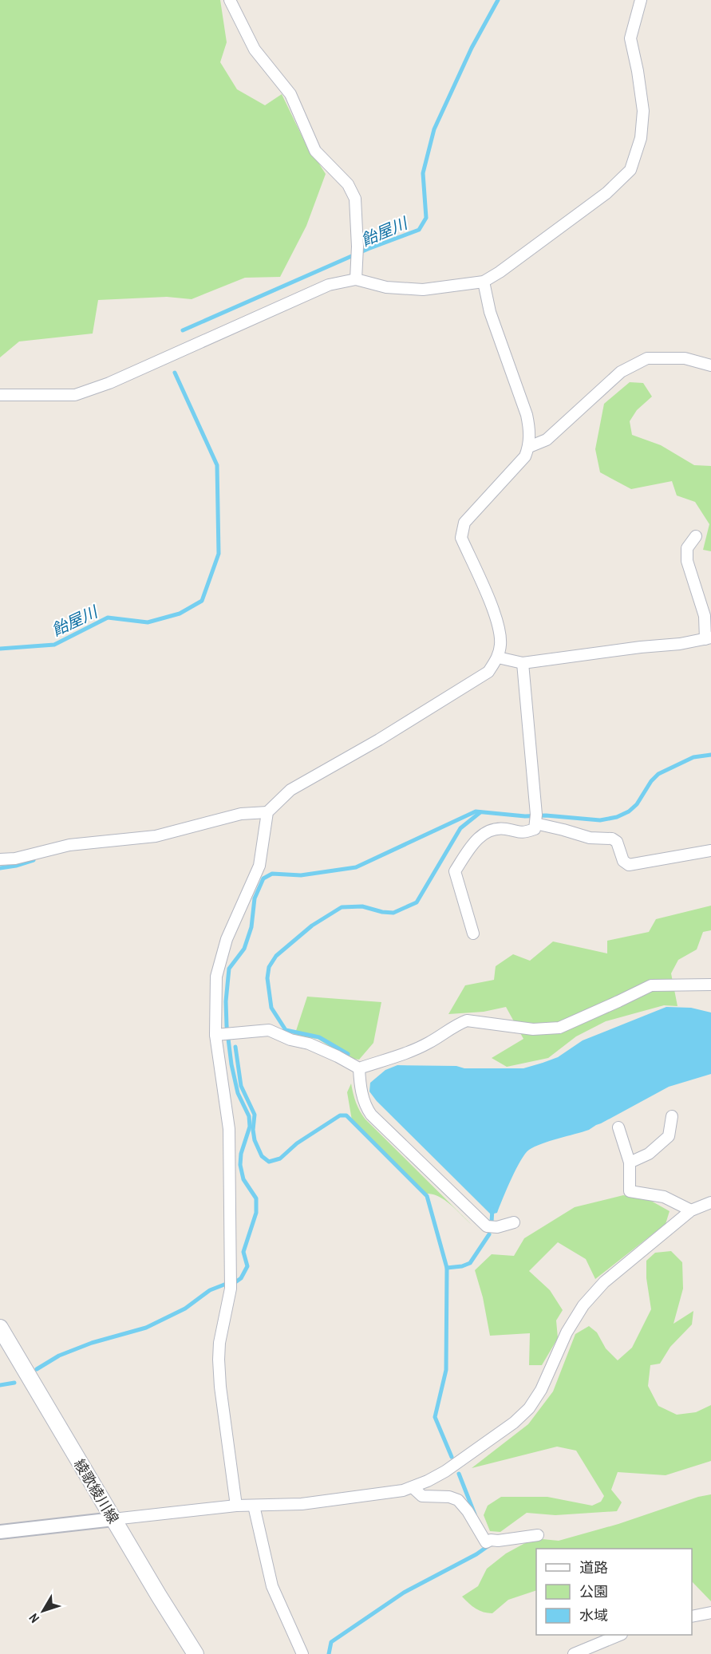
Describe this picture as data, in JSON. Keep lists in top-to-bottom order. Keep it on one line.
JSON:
{"streets":{"main road":["綾歌綾川線"]},"water":["飴屋川"],"legend":["道路","公園","水域"],"north":"bottom left"}
